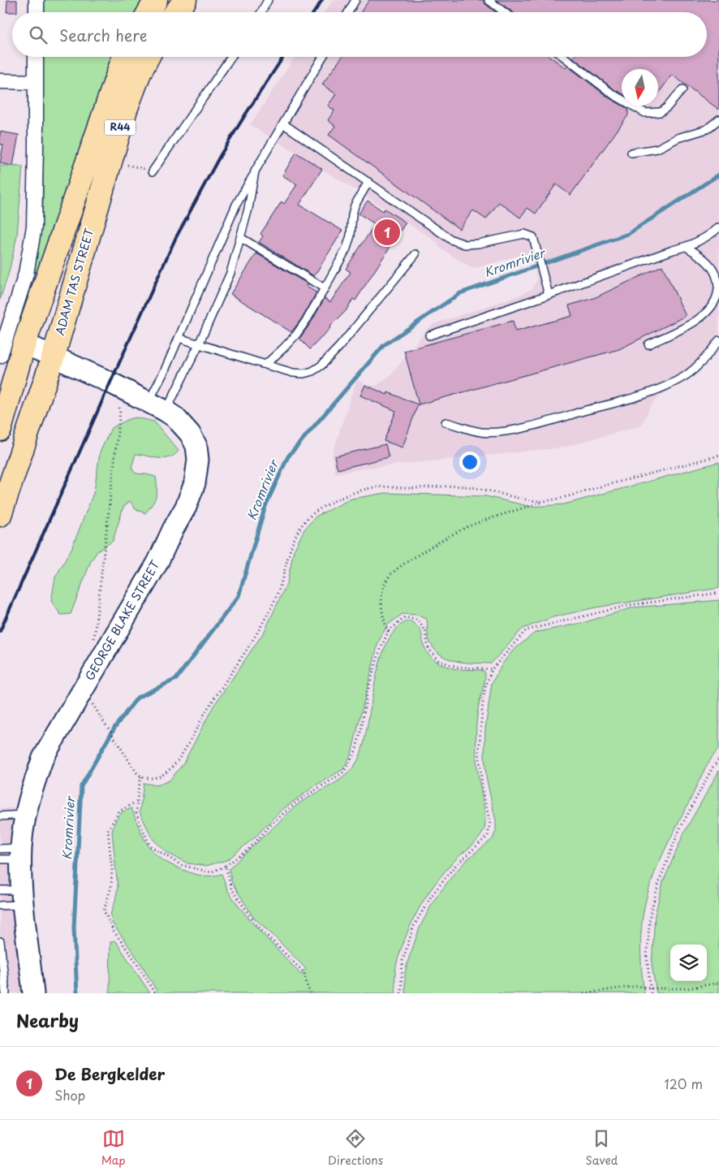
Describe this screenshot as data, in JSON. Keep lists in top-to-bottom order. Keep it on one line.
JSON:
{"streets":{"main road":["R44","ADAM TAS STREET"],"street":["GEORGE BLAKE STREET"]},"crossings":[["R44","GEORGE BLAKE STREET"],["ADAM TAS STREET","GEORGE BLAKE STREET"]],"water":["Kromrivier"],"north":"bottom","page":{"search":"Search here","pins":"1","heading":"Nearby","list":[{"mark":"1","name":"De Bergkelder","note":"Shop","value":"120 m"}],"nav":["Map","Directions","Saved"]}}
